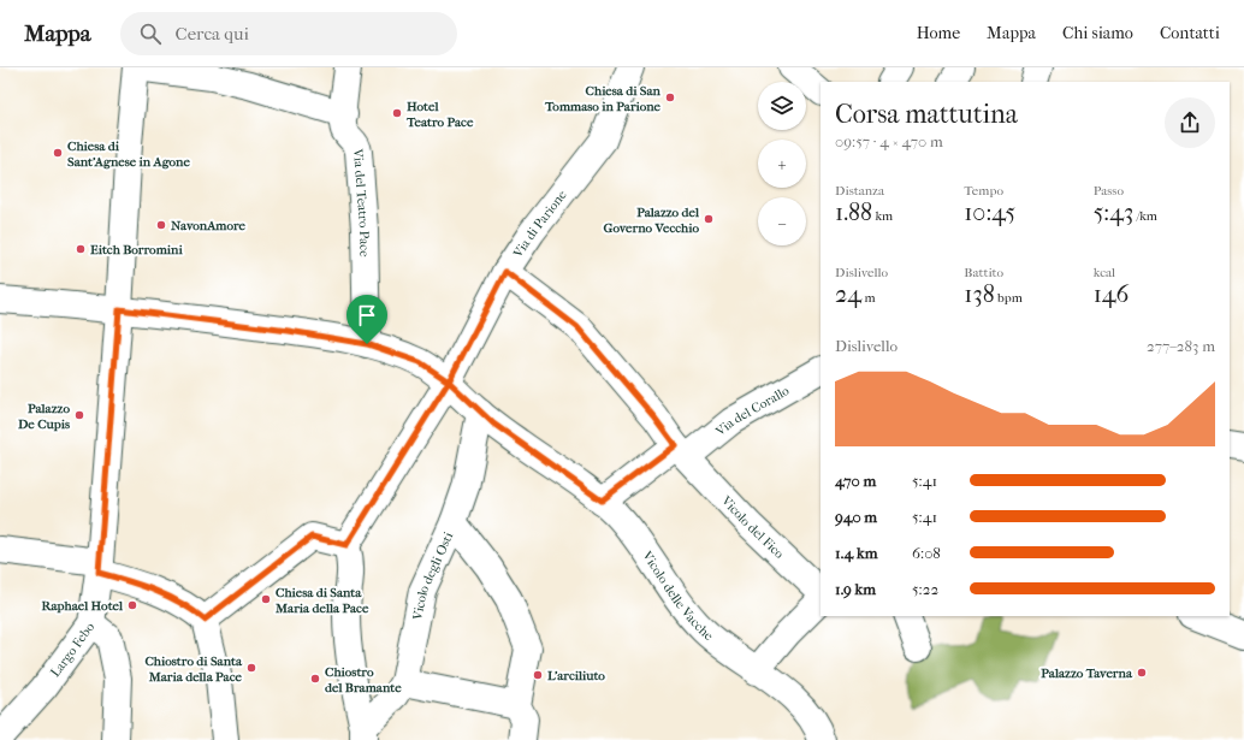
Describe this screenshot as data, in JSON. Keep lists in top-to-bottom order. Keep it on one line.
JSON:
{"streets":{"street":["Via del Teatro Pace","Via di Parione","Via del Corallo","Vicolo del Fico","Vicolo degli Osti","Vicolo delle Vacche","Largo Febo"]},"crossings":[["Via del Teatro Pace","Vicolo delle Vacche"],["Via di Parione","Vicolo del Fico"],["Via di Parione","Vicolo delle Vacche"],["Via del Corallo","Vicolo del Fico"],["Via del Corallo","Vicolo delle Vacche"],["Vicolo degli Osti","Vicolo delle Vacche"]],"places":["Chiesa di San Tommaso in Parione","Hotel Teatro Pace","Chiesa di Sant'Agnese in Agone","Palazzo del Governo Vecchio","NavonAmore","Eitch Borromini","Palazzo De Cupis","Chiesa di Santa Maria della Pace","Raphael Hotel","Chiostro di Santa Maria della Pace","Palazzo Taverna","L’arciliuto","Chiostro del Bramante"],"page":{"header":"Mappa","search":"Cerca qui","nav":["Home","Mappa","Chi siamo","Contatti"],"map_buttons":["+","−"],"heading":["Corsa mattutina","09:57 · 4 × 470 m"],"stats":[["Distanza","1.88 km"],["Tempo","10:45"],["Passo","5:43 /km"],["Dislivello","24 m"],["Battito","138 bpm"],["kcal","146"]],"chart":["Dislivello","277–283 m"],"list":[{"name":"470 m","note":"5:41"},{"name":"940 m","note":"5:41"},{"name":"1.4 km","note":"6:08"},{"name":"1.9 km","note":"5:22"}]}}
